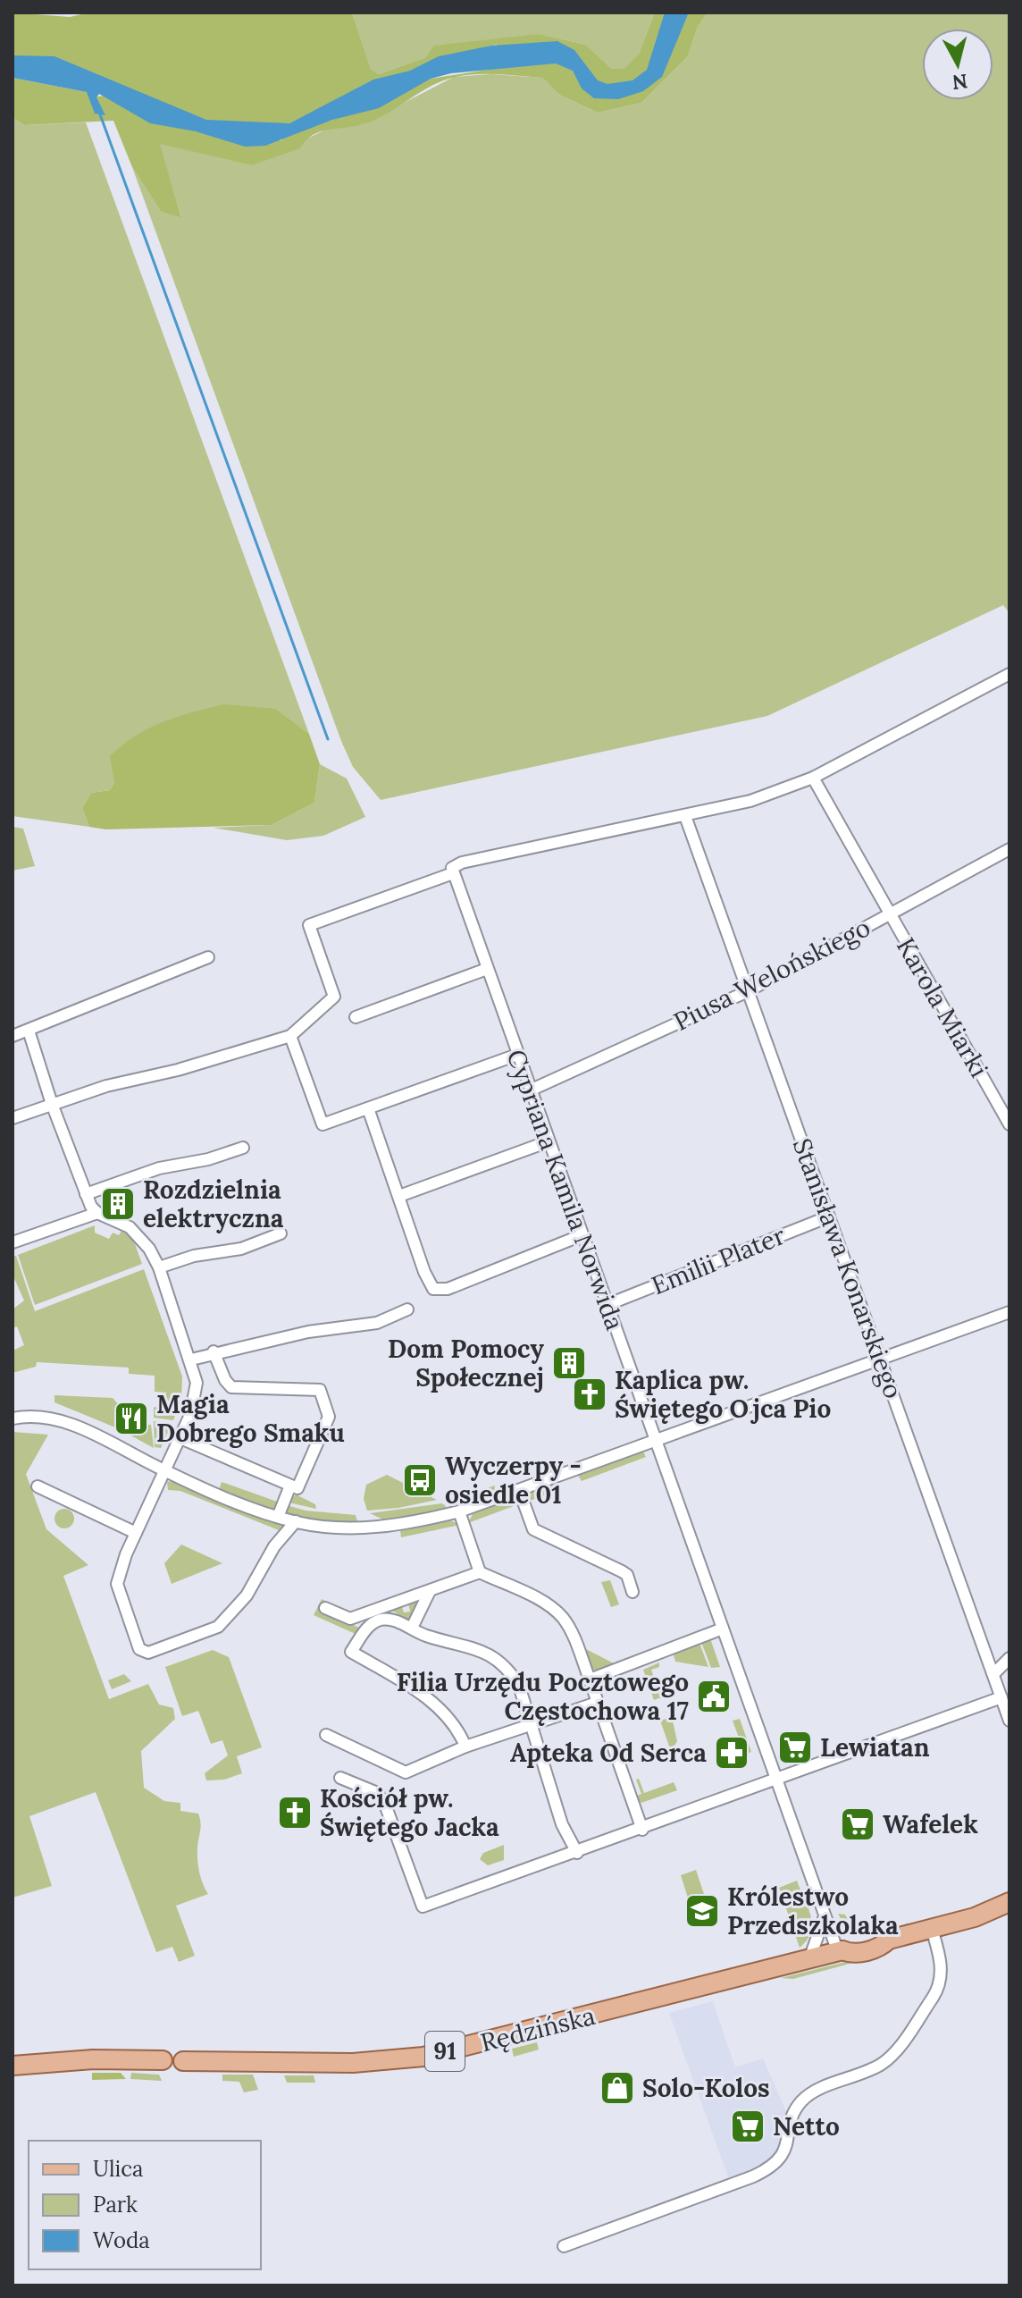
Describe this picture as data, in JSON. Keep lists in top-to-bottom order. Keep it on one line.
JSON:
{"streets":{"main road":["Rędzińska","91"],"street":["Piusa Welońskiego","Karola Miarki","Cypriana Kamila Norwida","Emilii Plater","Stanisława Konarskiego"]},"crossings":[["Piusa Welońskiego","Karola Miarki"],["Piusa Welońskiego","Cypriana Kamila Norwida"],["Piusa Welońskiego","Stanisława Konarskiego"],["Cypriana Kamila Norwida","Emilii Plater"],["Cypriana Kamila Norwida","Rędzińska"],["Cypriana Kamila Norwida","91"],["Emilii Plater","Stanisława Konarskiego"],["Rędzińska","91"]],"places":{"building":["Rozdzielnia elektryczna","Dom Pomocy Społecznej"],"church":["Kaplica pw. Świętego Ojca Pio","Kościół pw. Świętego Jacka"],"restaurant":["Magia Dobrego Smaku"],"bus stop":["Wyczerpy - osiedle 01"],"public building":["Filia Urzędu Pocztowego Częstochowa 17"],"supermarket":["Lewiatan","Wafelek","Netto"],"pharmacy":["Apteka Od Serca"],"school or university":["Królestwo Przedszkolaka"],"shop":["Solo-Kolos"]},"legend":["Ulica","Park","Woda"],"north":"bottom"}
